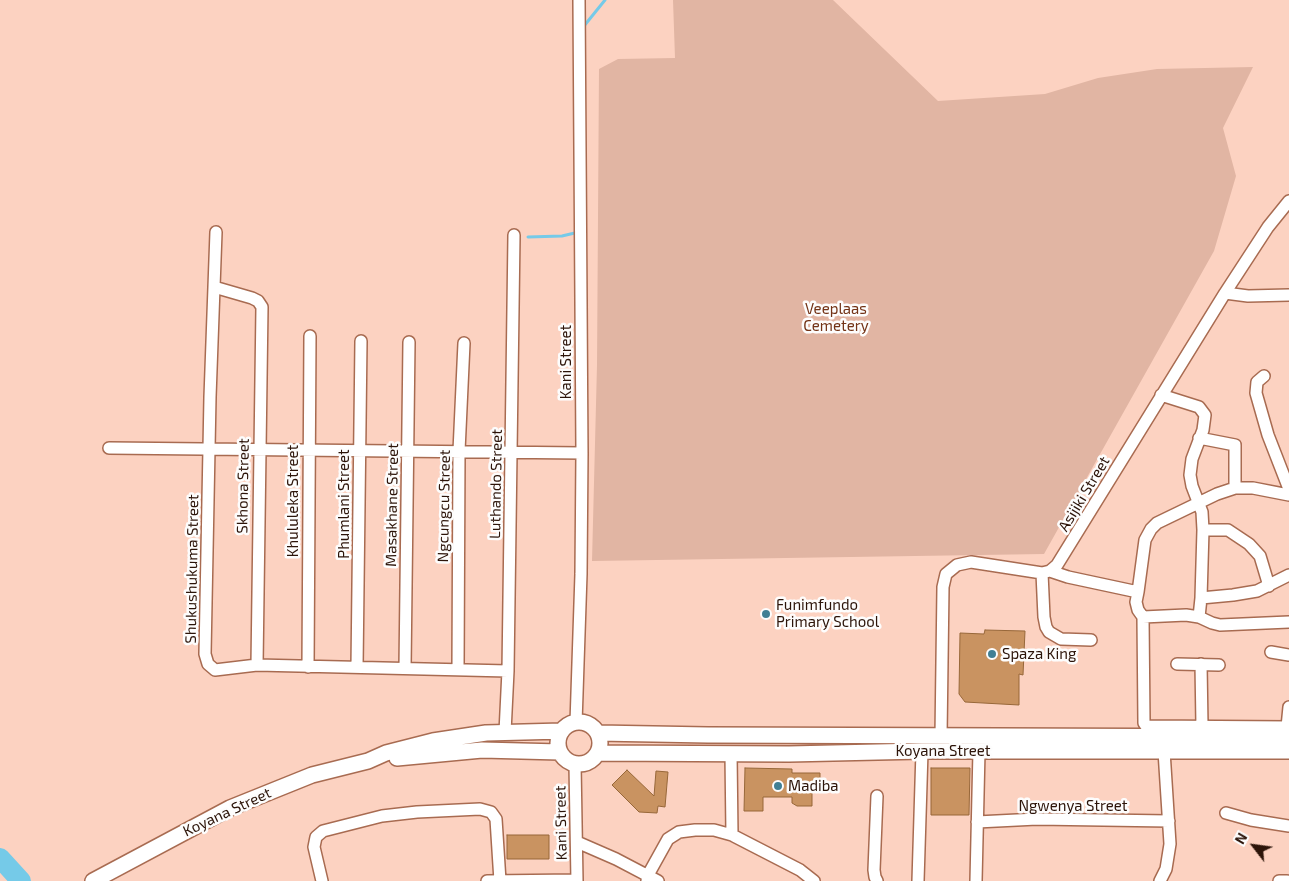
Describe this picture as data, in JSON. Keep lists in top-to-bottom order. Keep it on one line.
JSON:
{"streets":{"main road":["Koyana Street"],"street":["Kani Street","Luthando Street","Skhona Street","Asijiki Street","Khululeka Street","Phumlani Street","Masakhane Street","Ngcungcu Street","Shukushukuma Street","Ngwenya Street"]},"crossings":[["Kani Street","Koyana Street"],["Luthando Street","Shukushukuma Street"],["Luthando Street","Koyana Street"],["Skhona Street","Shukushukuma Street"],["Khululeka Street","Shukushukuma Street"],["Phumlani Street","Shukushukuma Street"],["Masakhane Street","Shukushukuma Street"],["Ngcungcu Street","Shukushukuma Street"]],"parks":["Veeplaas Cemetery"],"places":["Funimfundo Primary School","Spaza King","Madiba"],"north":"top left"}
